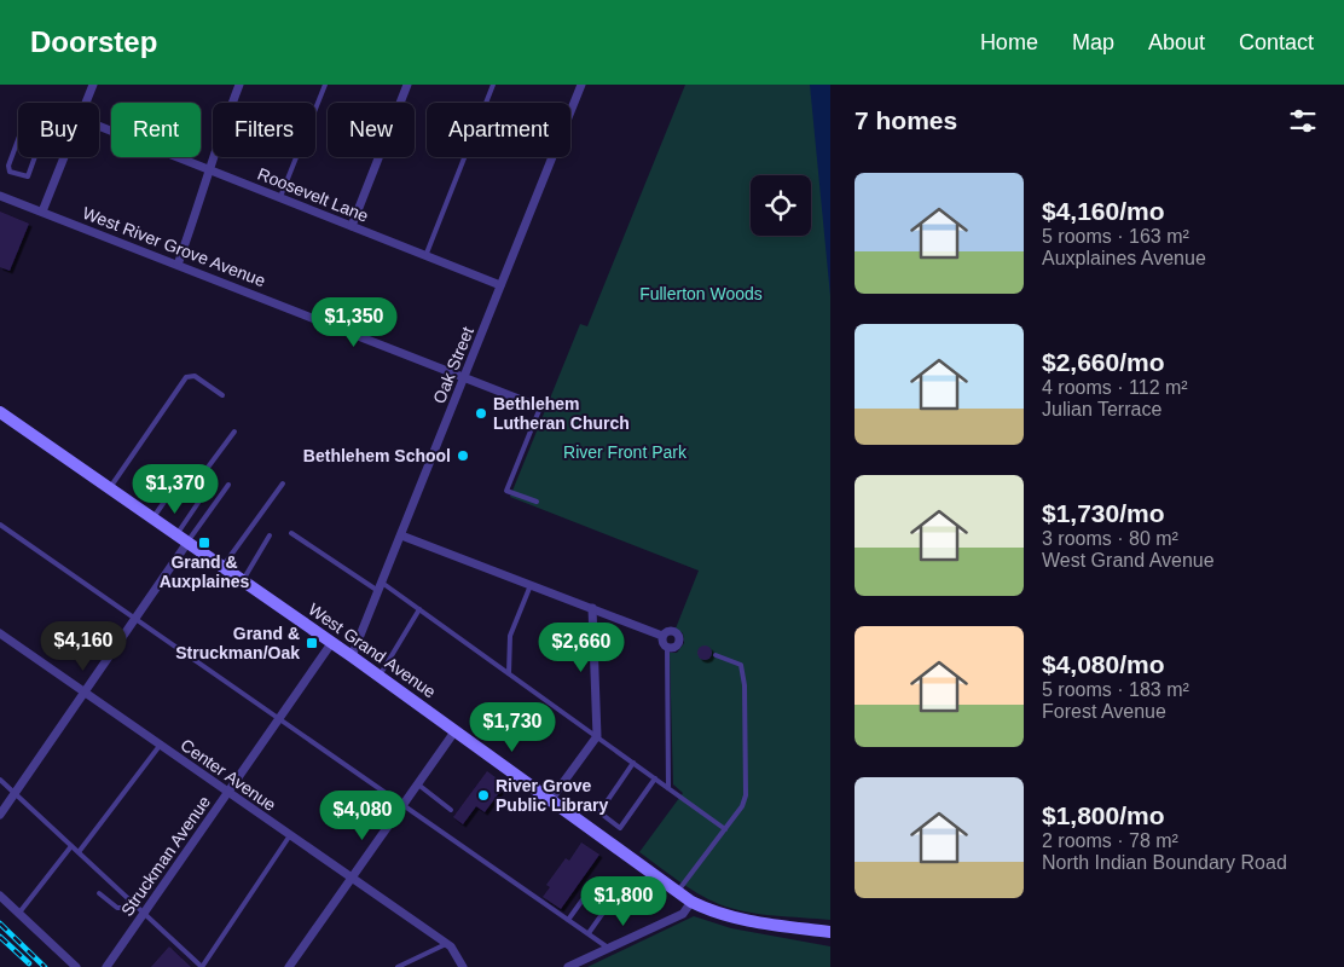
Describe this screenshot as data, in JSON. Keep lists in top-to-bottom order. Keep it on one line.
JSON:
{"streets":{"main road":["West Grand Avenue"],"street":["Roosevelt Lane","West River Grove Avenue","Oak Street","Center Avenue","Struckman Avenue"]},"crossings":[["Roosevelt Lane","Oak Street"],["West River Grove Avenue","Oak Street"],["Oak Street","West Grand Avenue"],["West Grand Avenue","Struckman Avenue"],["Center Avenue","Struckman Avenue"]],"parks":["Fullerton Woods","River Front Park"],"places":{"other":["Bethlehem Lutheran Church","Bethlehem School","River Grove Public Library"],"transit":["Grand & Auxplaines","Grand & Struckman/Oak"]},"page":{"header":"Doorstep","nav":["Home","Map","About","Contact"],"heading":"7 homes","chip":["Buy","Rent","Filters","New","Apartment"],"list":[{"name":"$4,160/mo","note":"5 rooms · 163 m² · Auxplaines Avenue"},{"name":"$2,660/mo","note":"4 rooms · 112 m² · Julian Terrace"},{"name":"$1,730/mo","note":"3 rooms · 80 m² · West Grand Avenue"},{"name":"$4,080/mo","note":"5 rooms · 183 m² · Forest Avenue"},{"name":"$1,800/mo","note":"2 rooms · 78 m² · North Indian Boundary Road"}],"price":["$1,350","$1,370","$4,160","$2,660","$1,730","$4,080","$1,800"]}}
